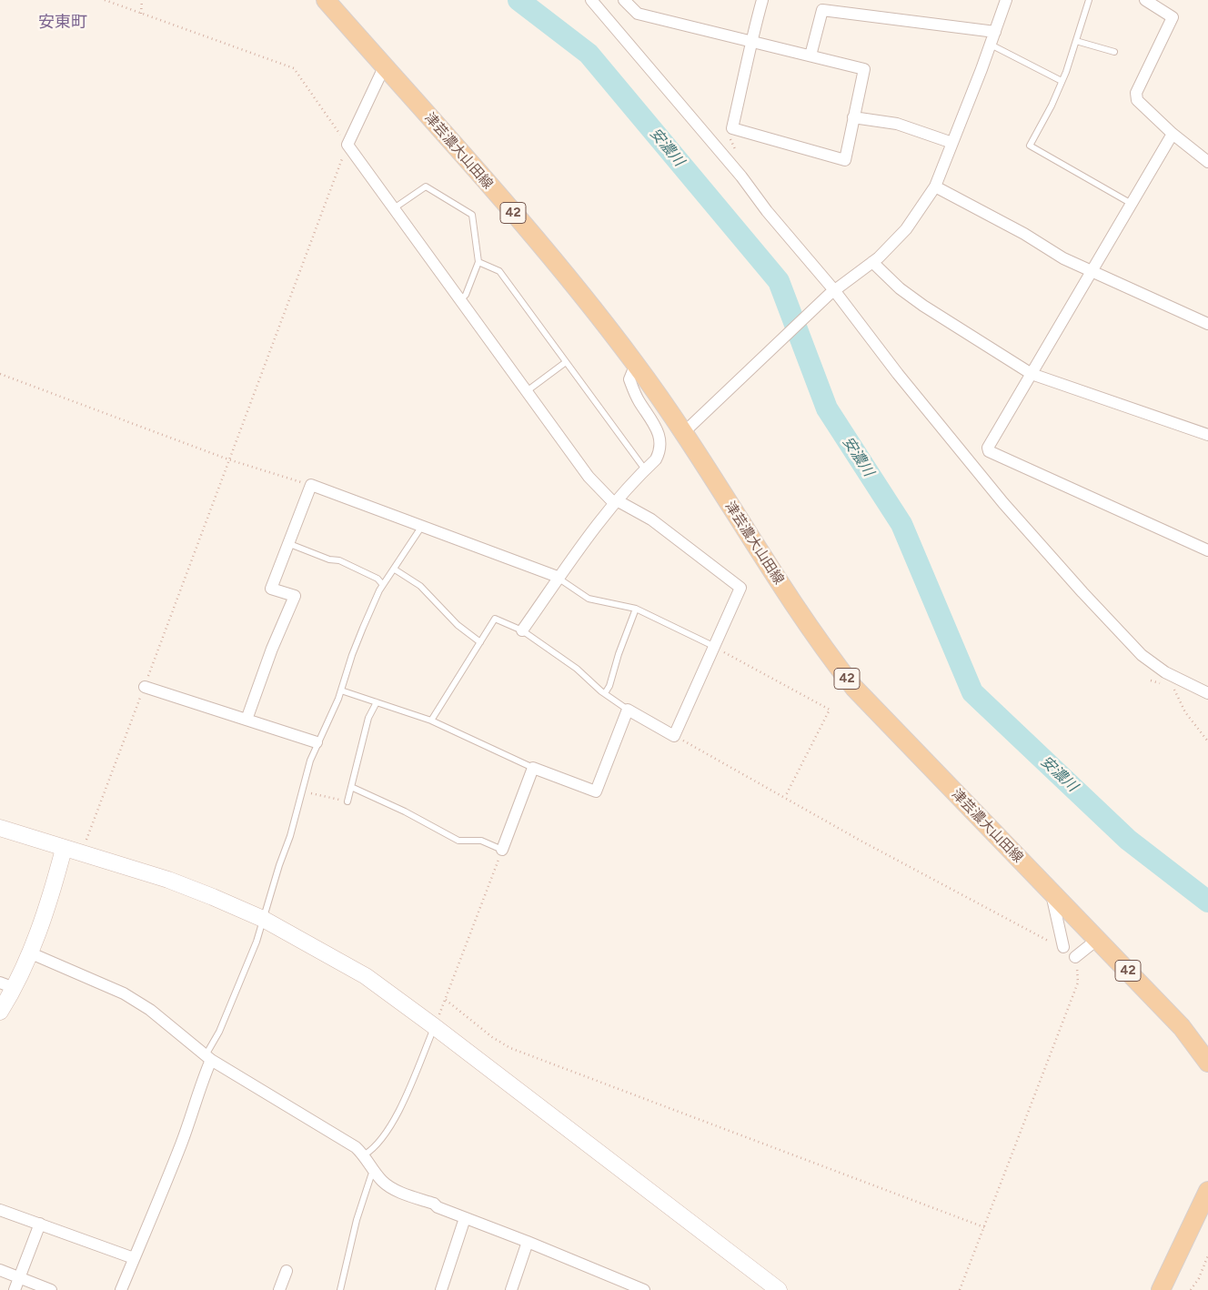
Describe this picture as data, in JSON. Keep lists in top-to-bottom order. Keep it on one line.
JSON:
{"streets":{"main road":["津芸濃大山田線","42"]},"districts":["安東町"],"water":["安濃川"]}
